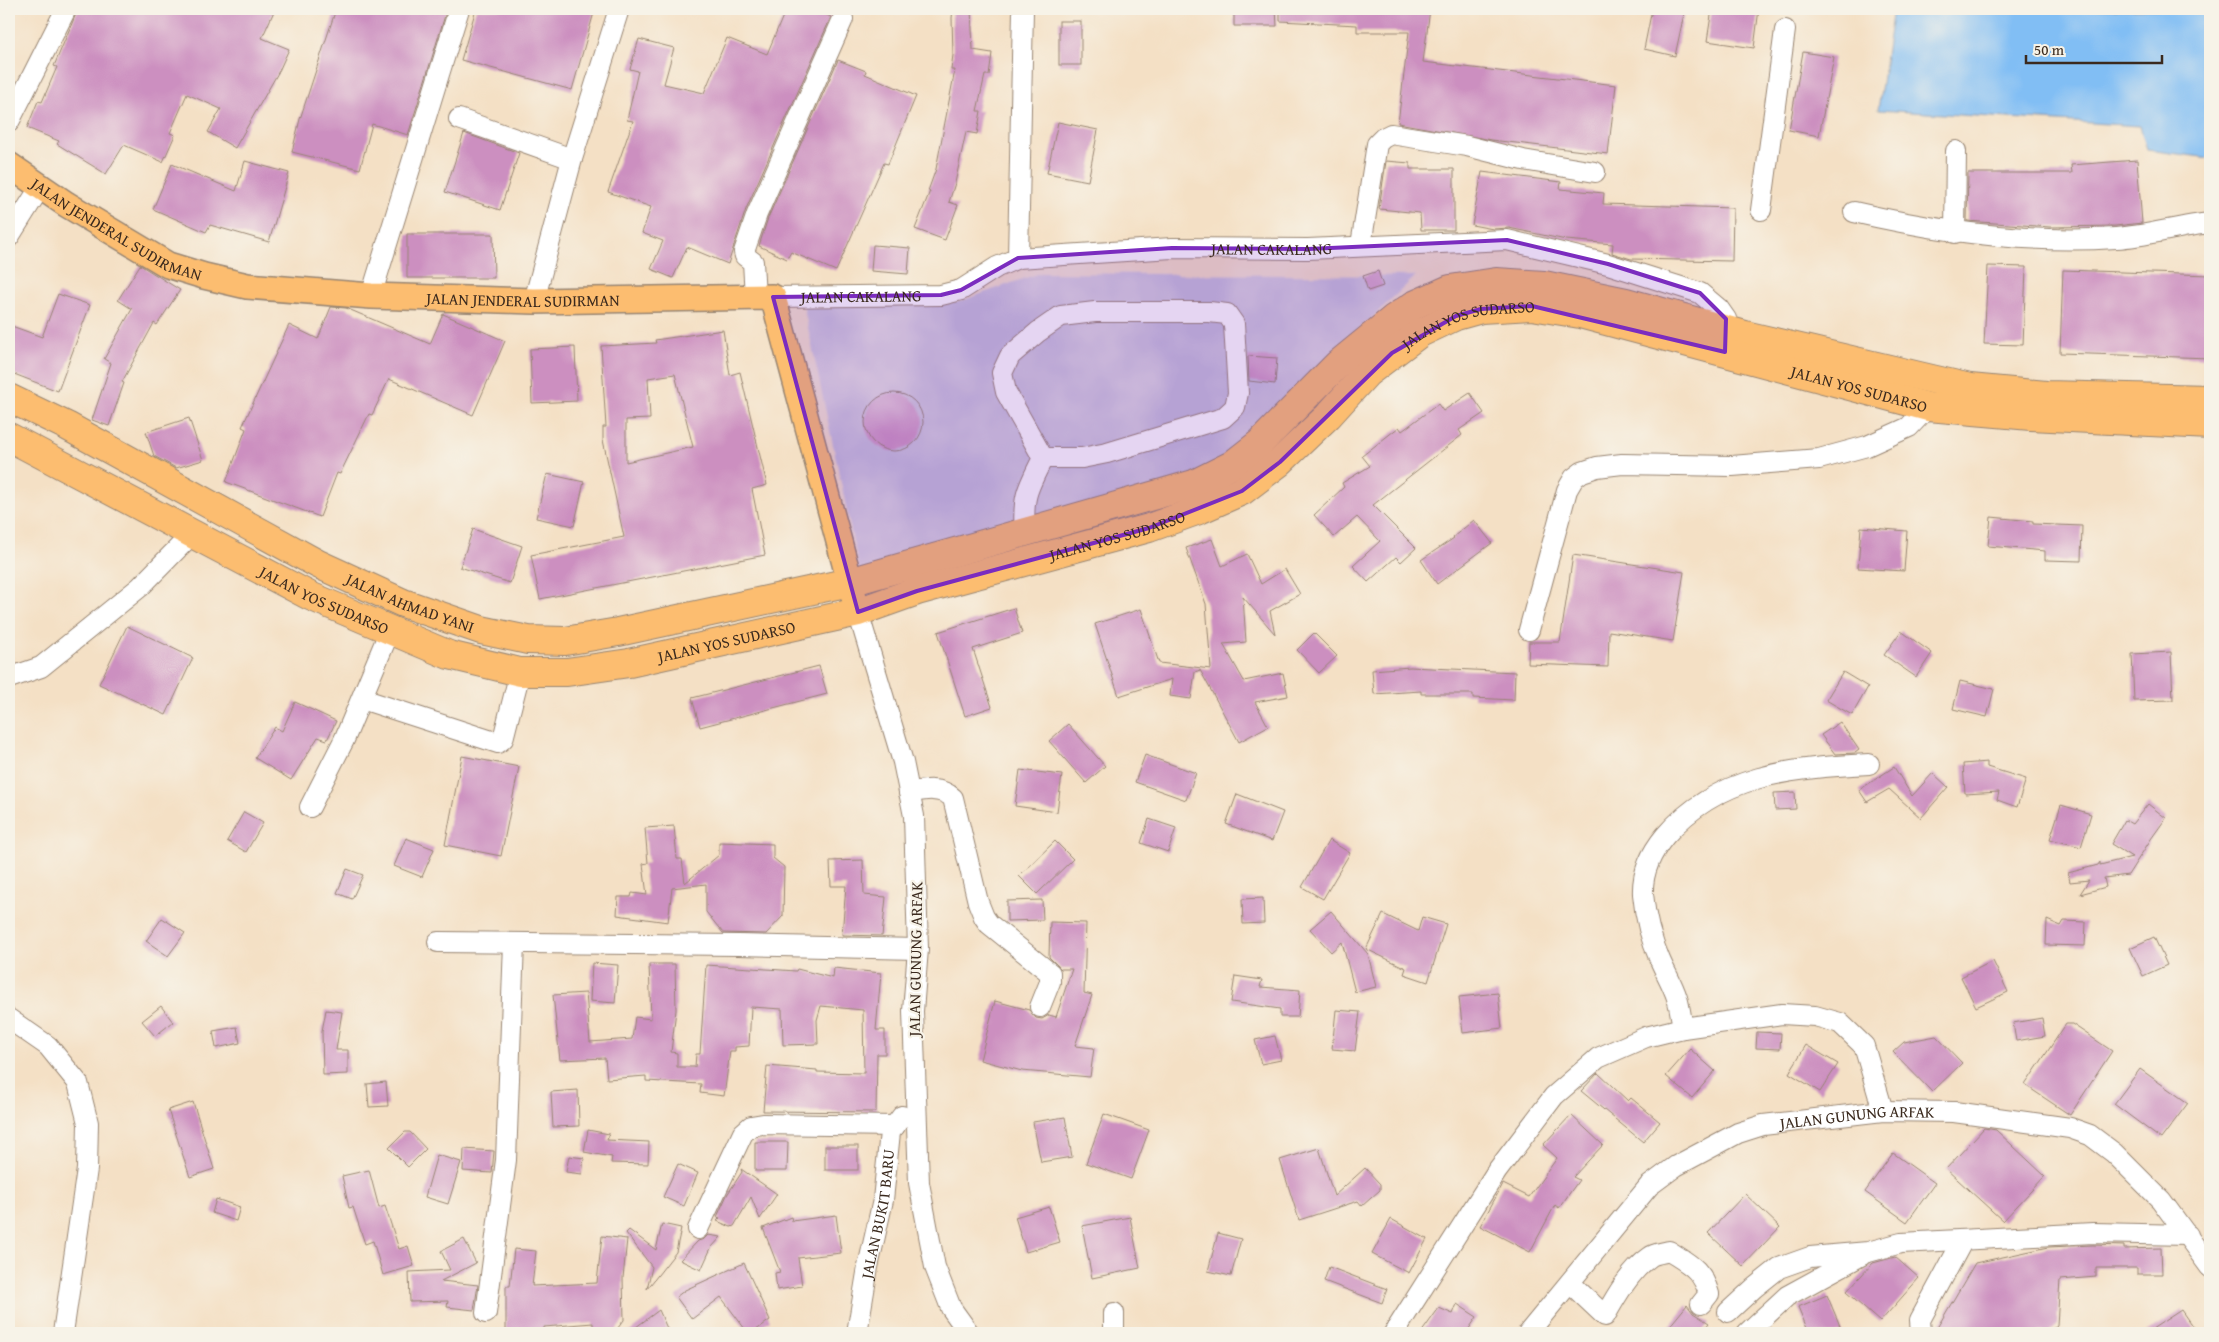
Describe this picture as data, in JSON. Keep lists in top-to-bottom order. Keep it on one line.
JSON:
{"streets":{"highway":["JALAN YOS SUDARSO","JALAN AHMAD YANI"],"main road":["JALAN JENDERAL SUDIRMAN","JALAN GUNUNG ARFAK"],"street":["JALAN CAKALANG","JALAN BUKIT BARU"]},"crossings":[["JALAN JENDERAL SUDIRMAN","JALAN CAKALANG"],["JALAN CAKALANG","JALAN YOS SUDARSO"],["JALAN YOS SUDARSO","JALAN AHMAD YANI"],["JALAN YOS SUDARSO","JALAN GUNUNG ARFAK"],["JALAN AHMAD YANI","JALAN GUNUNG ARFAK"],["JALAN GUNUNG ARFAK","JALAN BUKIT BARU"]],"scale_bar":"50 m"}
